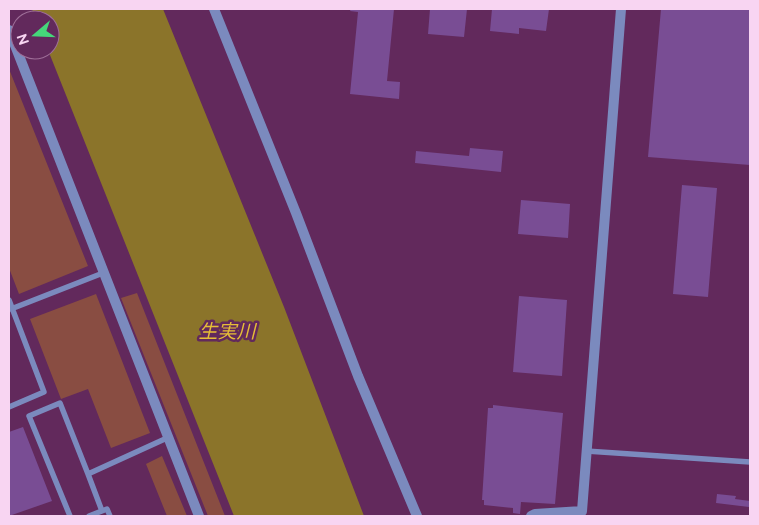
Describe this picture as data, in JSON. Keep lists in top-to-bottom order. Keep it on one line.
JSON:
{"water":["生実川"],"north":"left"}
